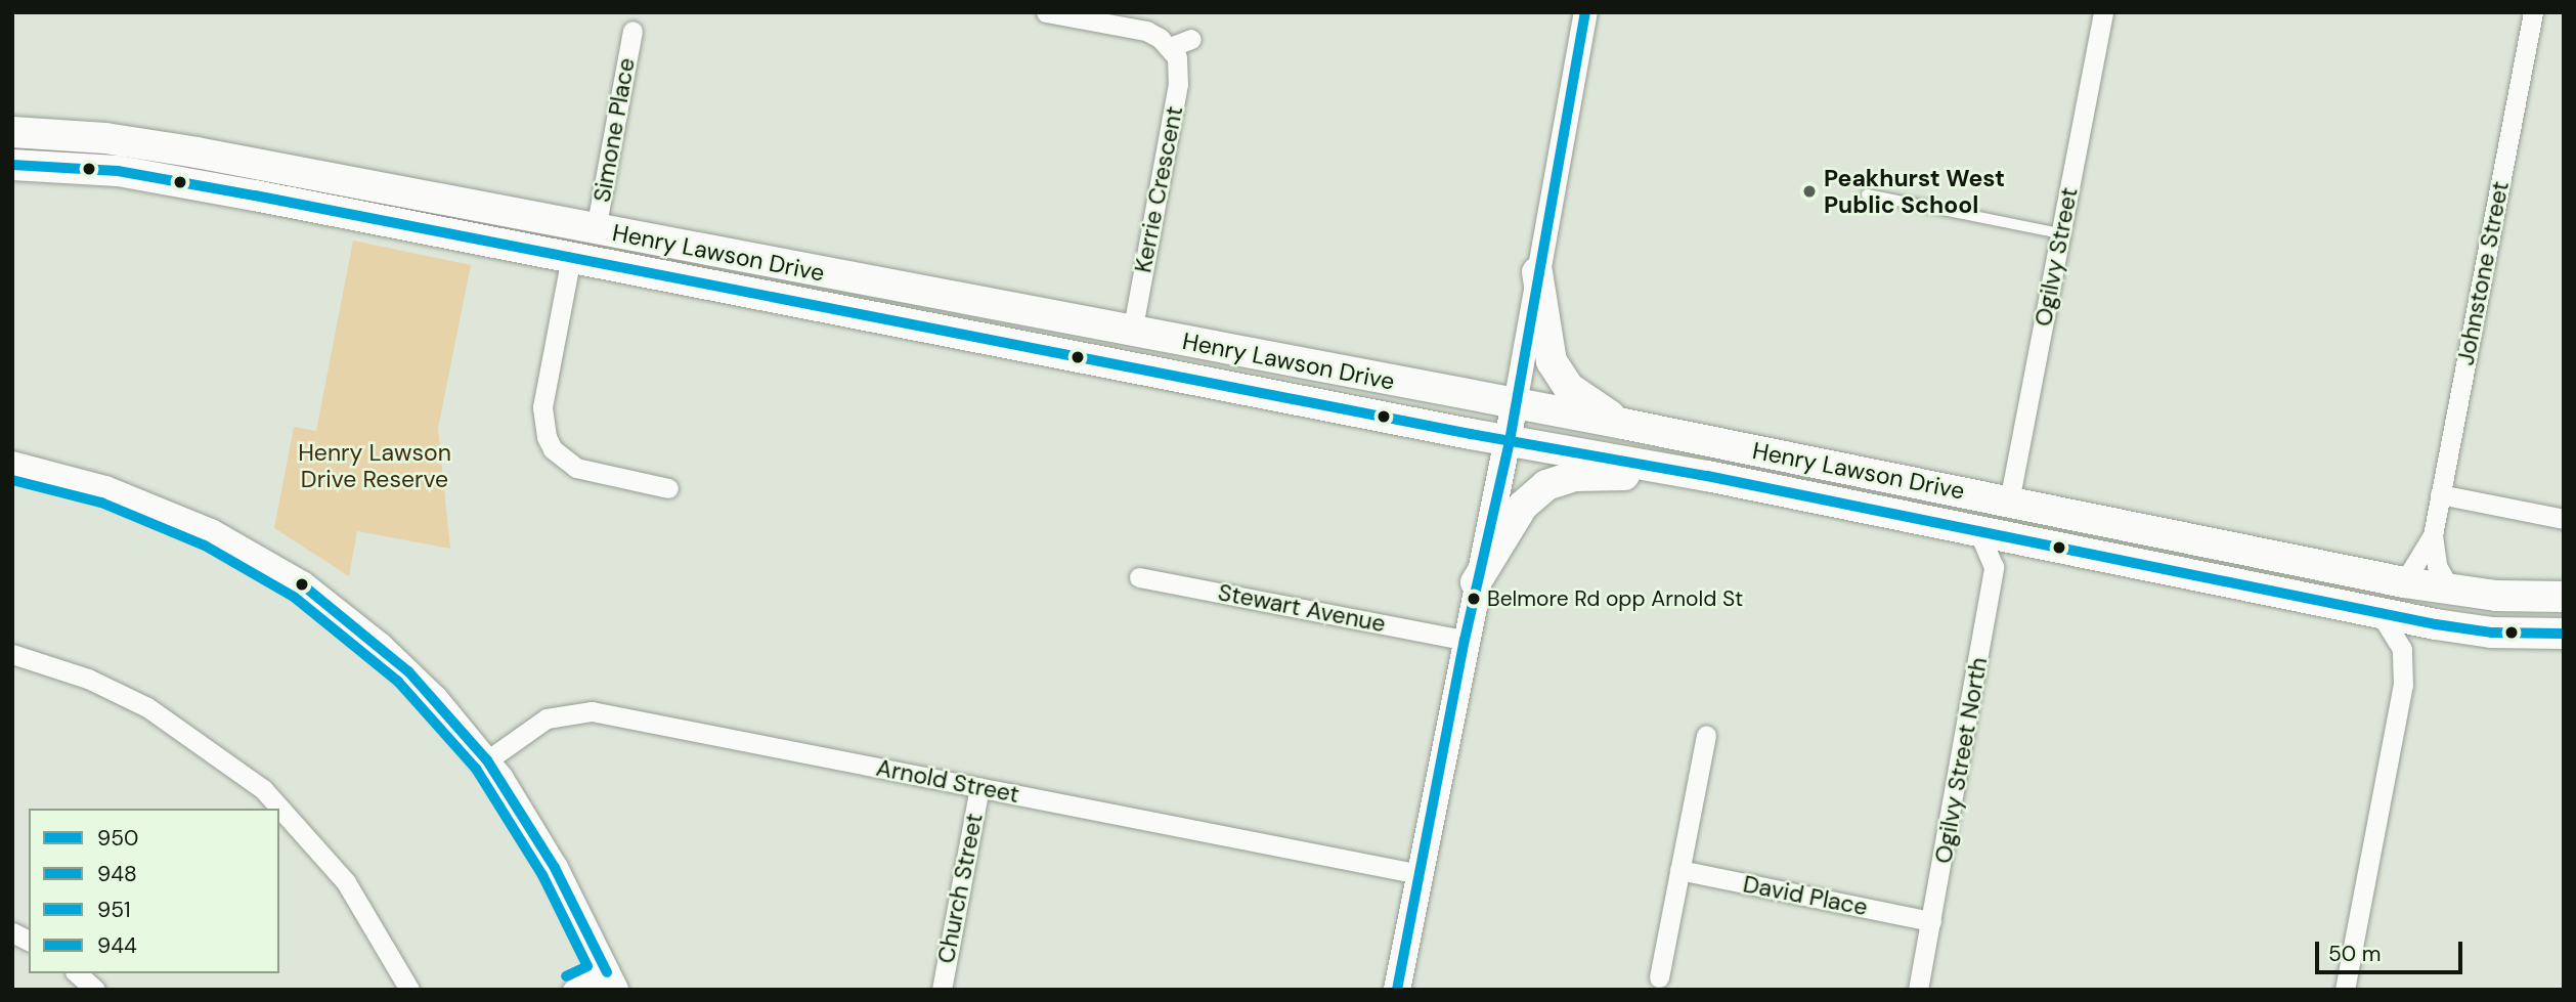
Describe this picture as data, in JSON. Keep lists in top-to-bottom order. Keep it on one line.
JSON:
{"streets":{"main road":["Henry Lawson Drive"],"street":["Simone Place","Kerrie Crescent","Ogilvy Street","Johnstone Street","Stewart Avenue","Ogilvy Street North","Arnold Street","Church Street","David Place"]},"crossings":[["Simone Place","Henry Lawson Drive"],["Kerrie Crescent","Henry Lawson Drive"],["Henry Lawson Drive","Ogilvy Street"],["Henry Lawson Drive","Johnstone Street"],["Henry Lawson Drive","Ogilvy Street North"],["Ogilvy Street North","David Place"],["Arnold Street","Church Street"]],"parks":["Henry Lawson Drive Reserve"],"places":["Peakhurst West Public School","Belmore Rd opp Arnold St"],"lines":["transit line 948","transit line 950","transit line 944","transit line 951"],"legend":["950","948","951","944"],"scale_bar":"50 m"}
